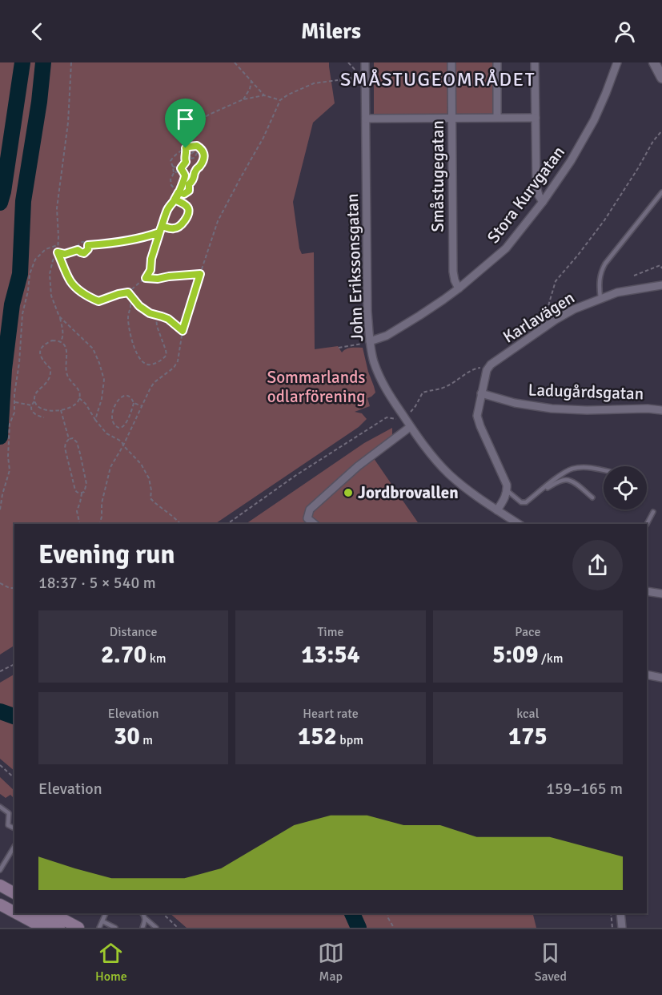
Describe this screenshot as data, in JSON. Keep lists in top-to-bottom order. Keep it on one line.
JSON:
{"streets":{"street":["Småstugegatan","Stora Kurvgatan","John Erikssonsgatan","Karlavägen","Ladugårdsgatan"]},"crossings":[["Småstugegatan","Stora Kurvgatan"],["Stora Kurvgatan","John Erikssonsgatan"]],"districts":["SMÅSTUGEOMRÅDET"],"parks":["Sommarlands odlarförening"],"places":["Jordbrovallen"],"page":{"header":"Milers","heading":["Evening run","18:37 · 5 × 540 m"],"stats":[["Distance","2.70 km"],["Time","13:54"],["Pace","5:09 /km"],["Elevation","30 m"],["Heart rate","152 bpm"],["kcal","175"]],"chart":["Elevation","159–165 m"],"tabs":["Home","Map","Saved"]}}
